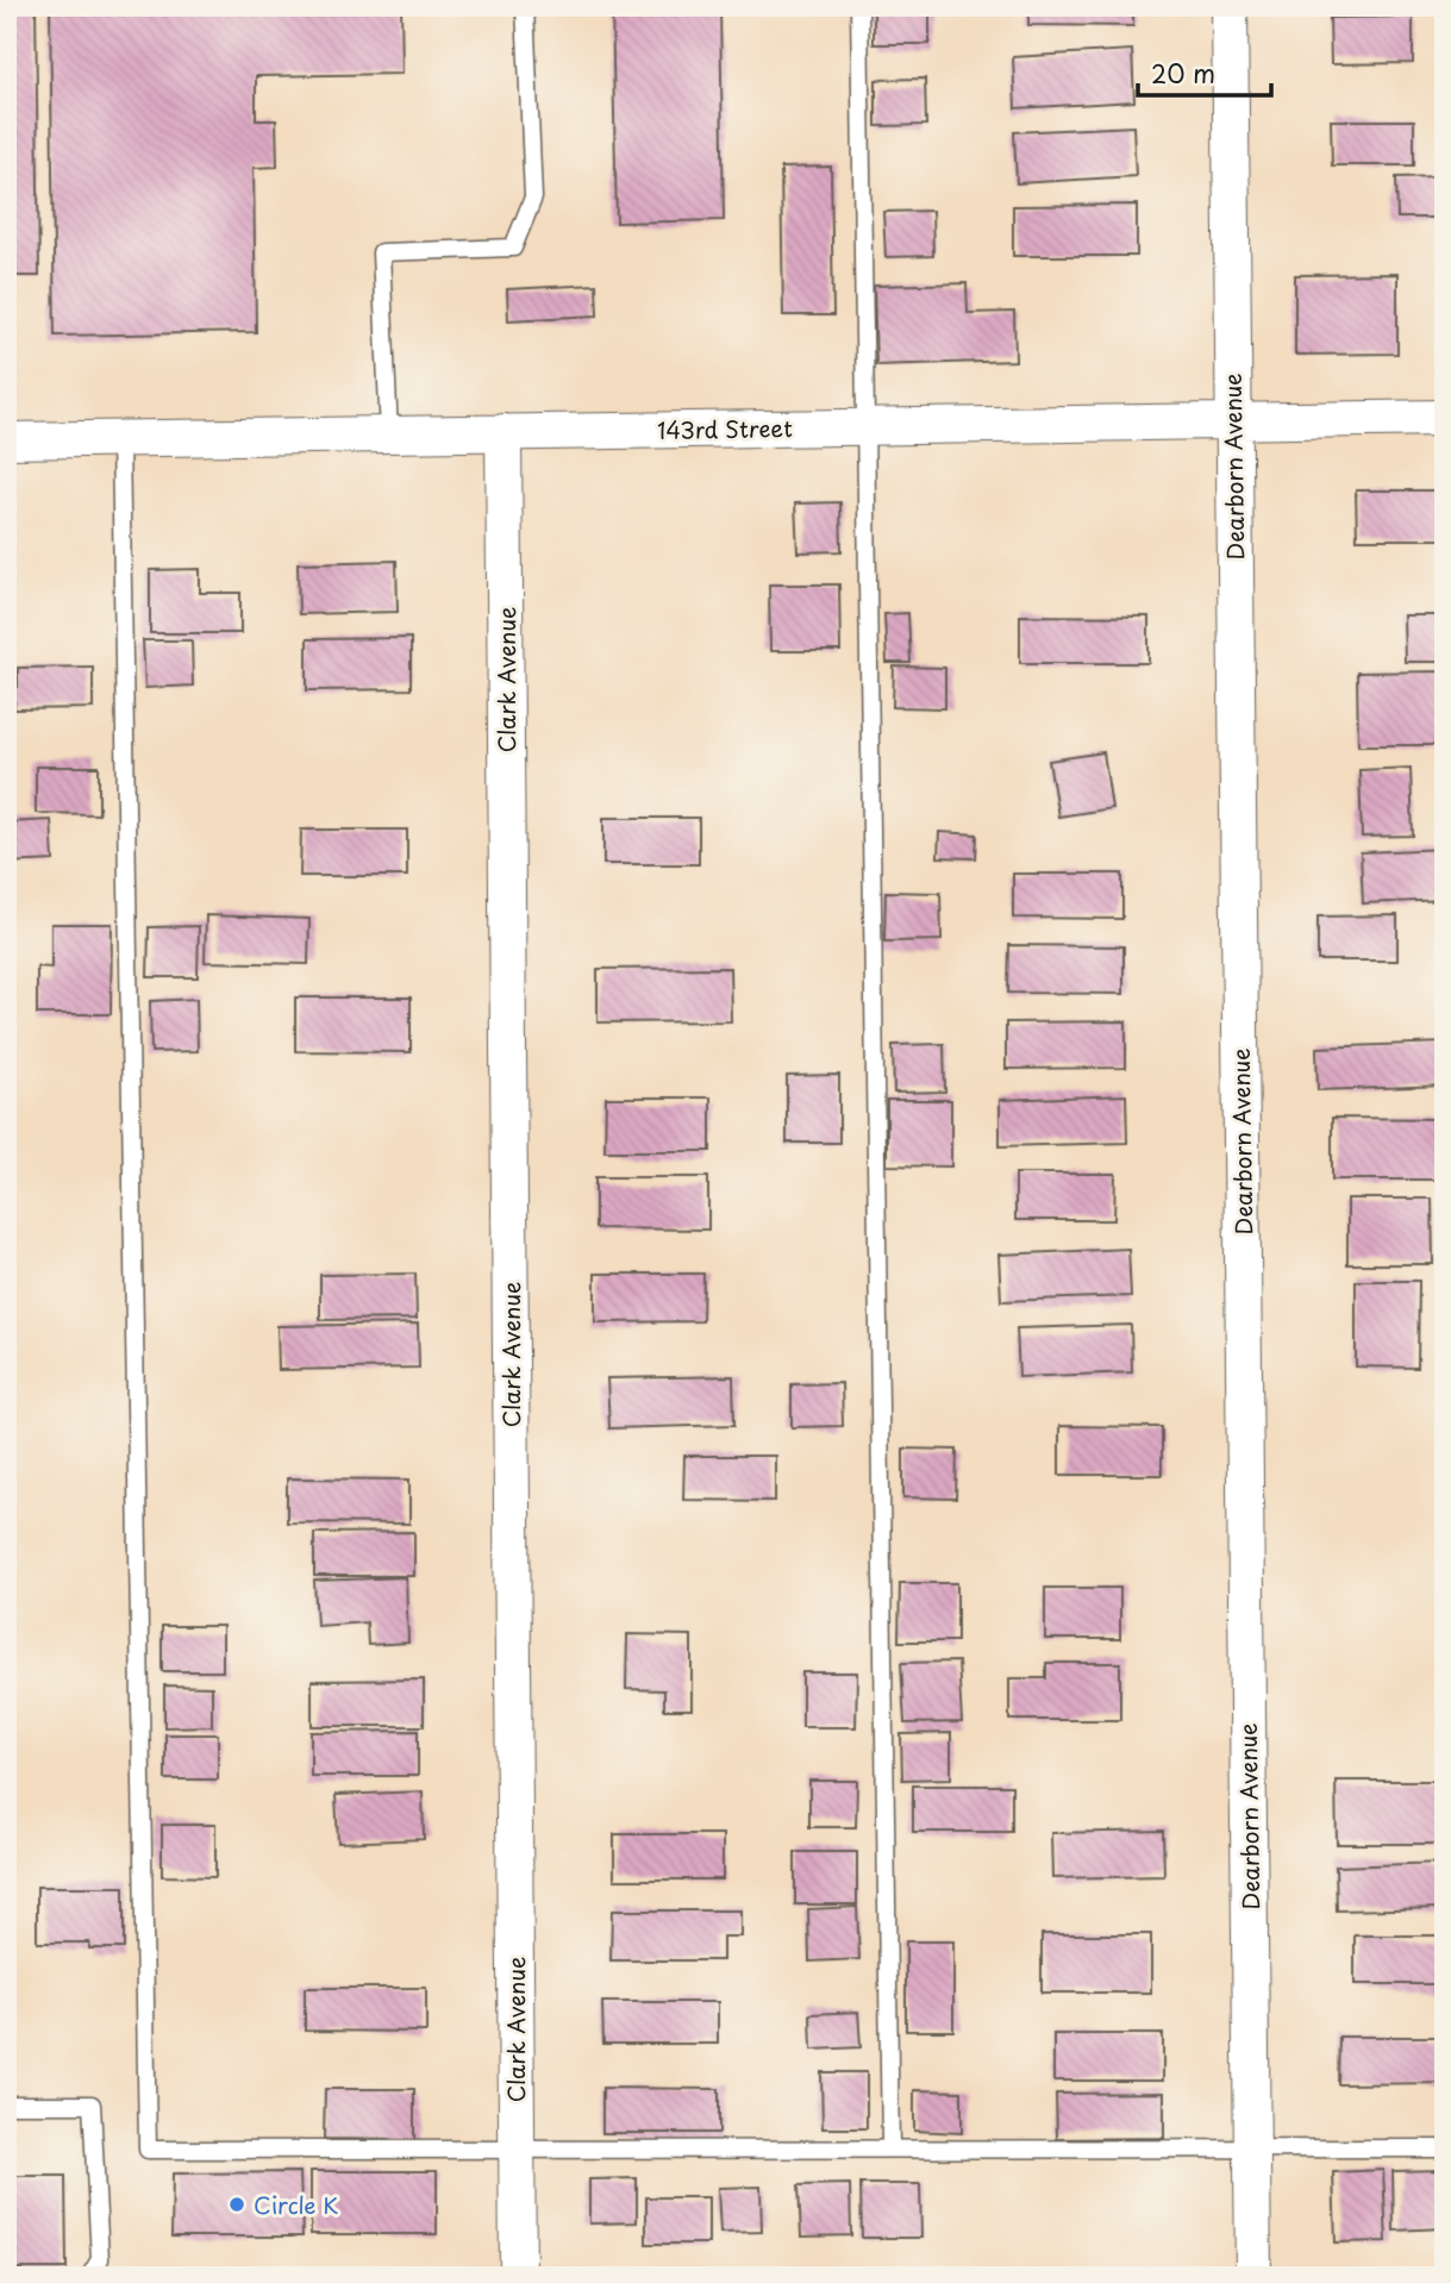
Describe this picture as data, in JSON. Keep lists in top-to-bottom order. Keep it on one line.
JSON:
{"streets":{"street":["143rd Street","Dearborn Avenue","Clark Avenue"]},"crossings":[["143rd Street","Dearborn Avenue"],["143rd Street","Clark Avenue"]],"places":["Circle K"],"scale_bar":"20 m"}
